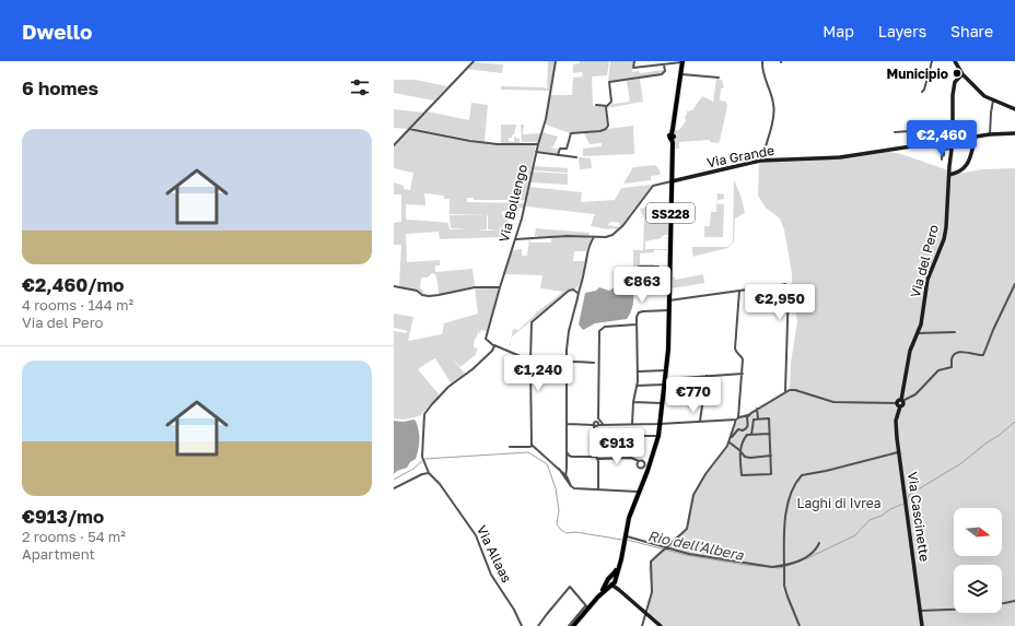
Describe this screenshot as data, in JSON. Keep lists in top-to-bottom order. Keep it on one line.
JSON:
{"streets":{"main road":["SS228"],"street":["Via Grande","Via Bollengo","Via del Pero","Via Cascinette","Via Allaas"]},"crossings":[["Via Grande","SS228"],["Via Grande","Via del Pero"],["Via del Pero","Via Cascinette"]],"water":["Rio dell'Albera"],"parks":["Laghi di Ivrea"],"places":["Municipio"],"north":"right","page":{"header":"Dwello","nav":["Map","Layers","Share"],"heading":"6 homes","list":[{"name":"€2,460/mo","note":"4 rooms · 144 m² · Via del Pero"},{"name":"€913/mo","note":"2 rooms · 54 m² · Apartment"}],"price":["€2,460","€863","€2,950","€1,240","€770","€913"]}}
